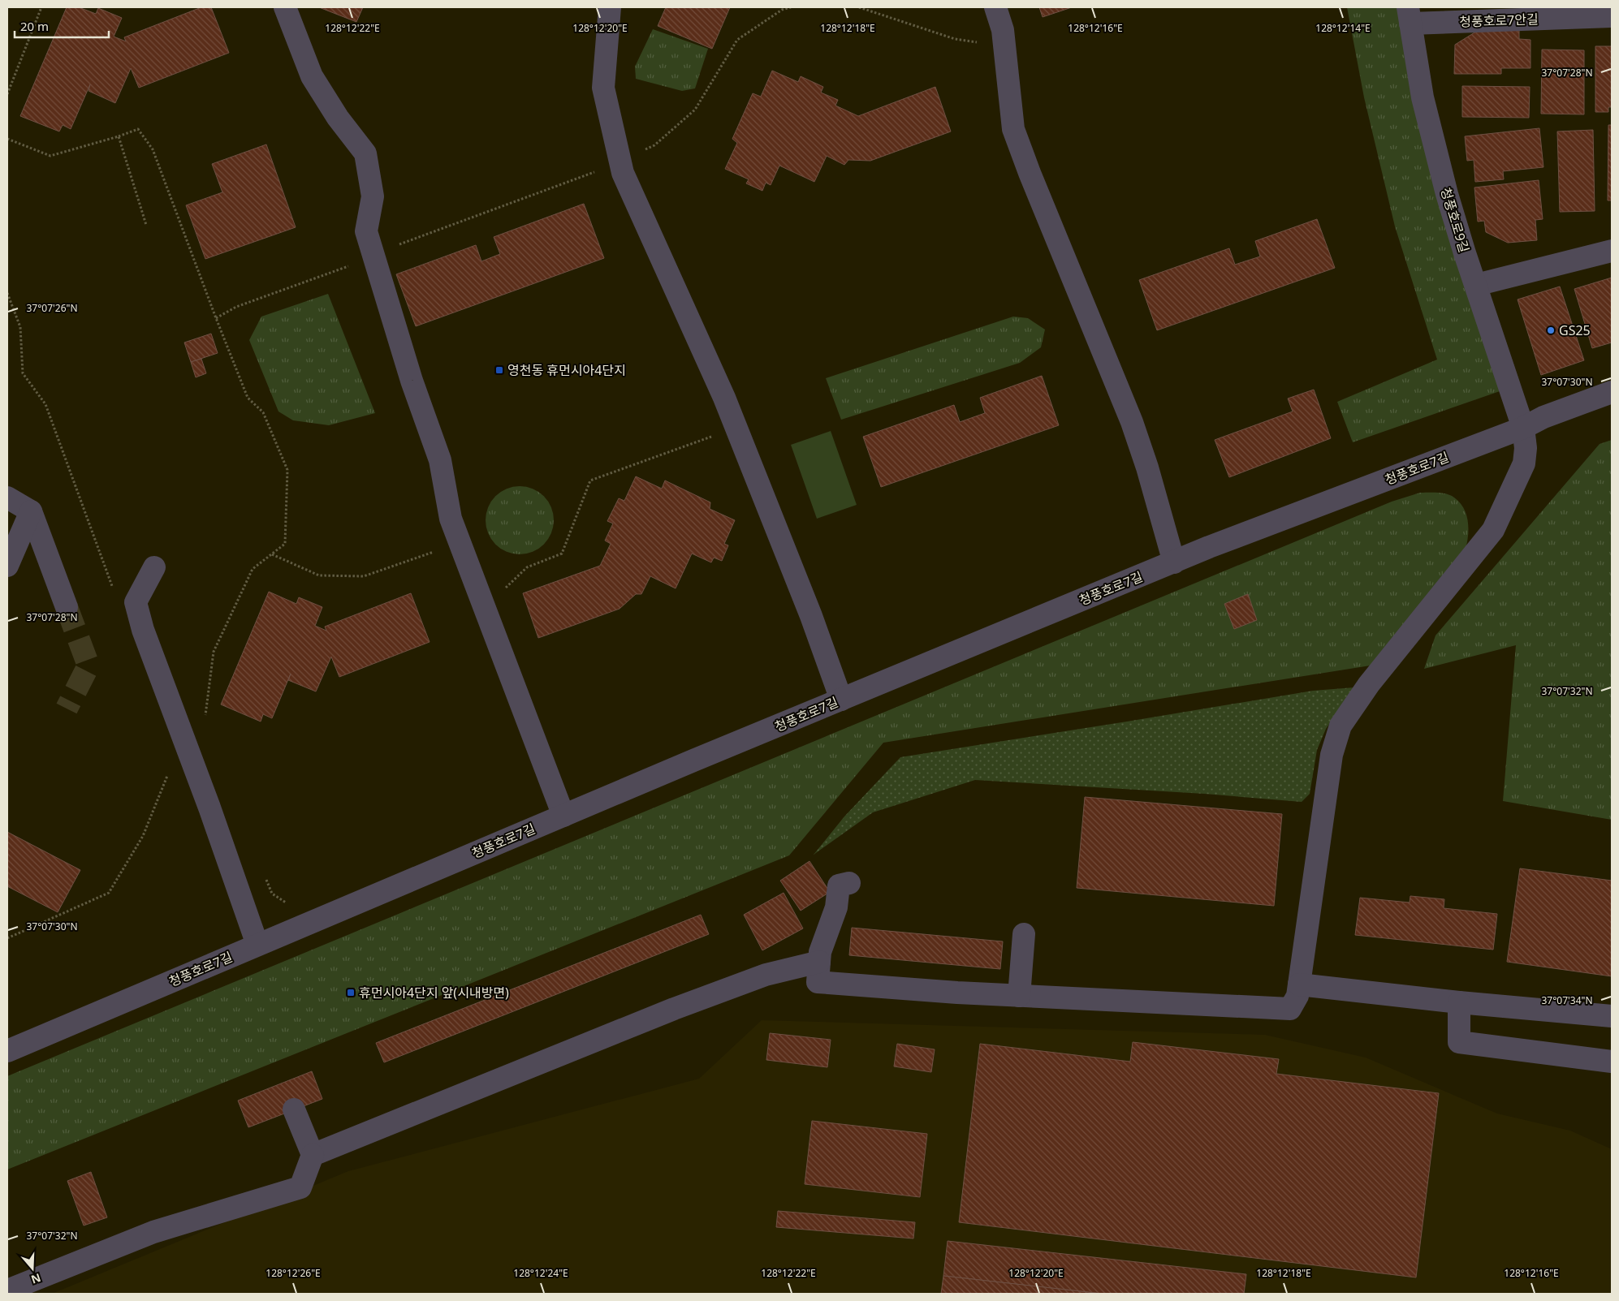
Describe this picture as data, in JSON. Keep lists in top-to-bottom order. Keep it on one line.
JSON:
{"streets":{"street":["청풍호로7안길","청풍호로9길","청풍호로7길"]},"crossings":[["청풍호로7안길","청풍호로9길"],["청풍호로9길","청풍호로7길"]],"places":{"other":["GS25"],"transit":["영천동 휴먼시아4단지","휴먼시아4단지 앞(시내방면)"]},"scale_bar":"20 m","north":"bottom","coordinates":["128°12'14\"E","128°12'22\"E","128°12'20\"E","128°12'18\"E","128°12'16\"E","37°07'28\"N","37°07'26\"N","37°07'30\"N","37°07'32\"N","37°07'34\"N","128°12'26\"E","128°12'24\"E"]}
